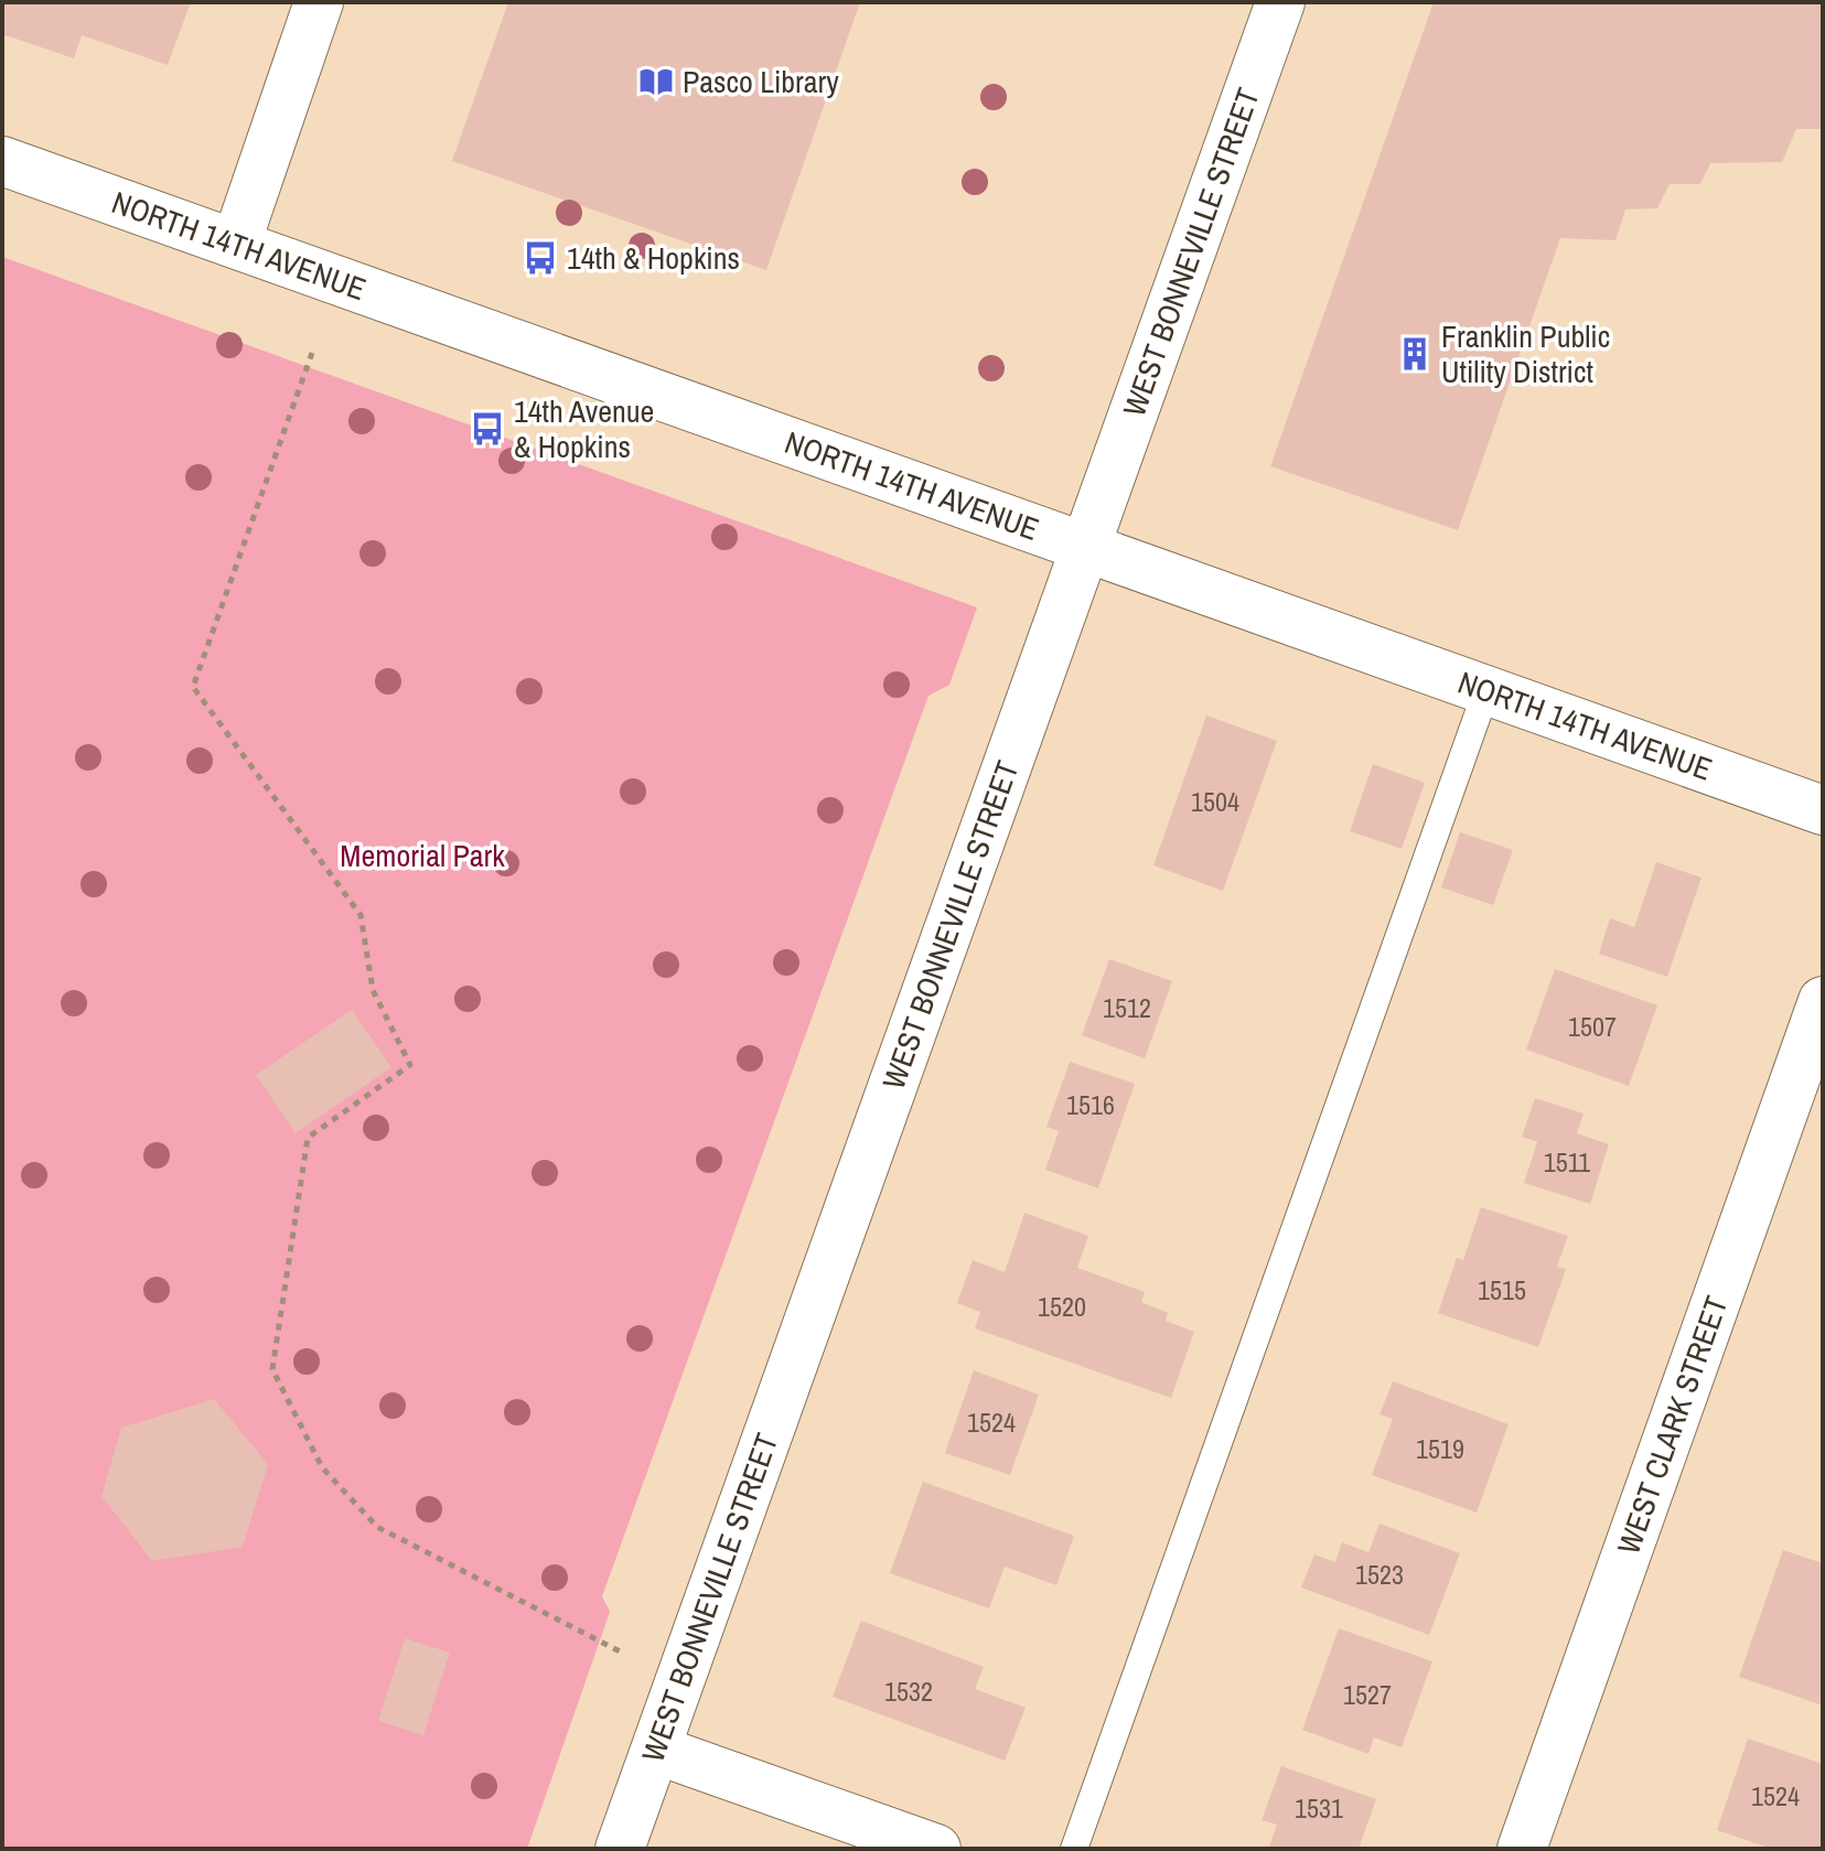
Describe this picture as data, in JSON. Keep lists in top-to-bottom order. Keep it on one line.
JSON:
{"streets":{"street":["NORTH 14TH AVENUE","WEST BONNEVILLE STREET","WEST CLARK STREET"]},"crossings":[["NORTH 14TH AVENUE","WEST BONNEVILLE STREET"]],"parks":["Memorial Park"],"places":{"library":["Pasco Library"],"bus stop":["14th & Hopkins","14th Avenue & Hopkins"],"building":["Franklin Public Utility District"]},"house_numbers":["1504","1512","1507","1516","1511","1515","1520","1524","1519","1523","1532","1527","1524","1531"]}
